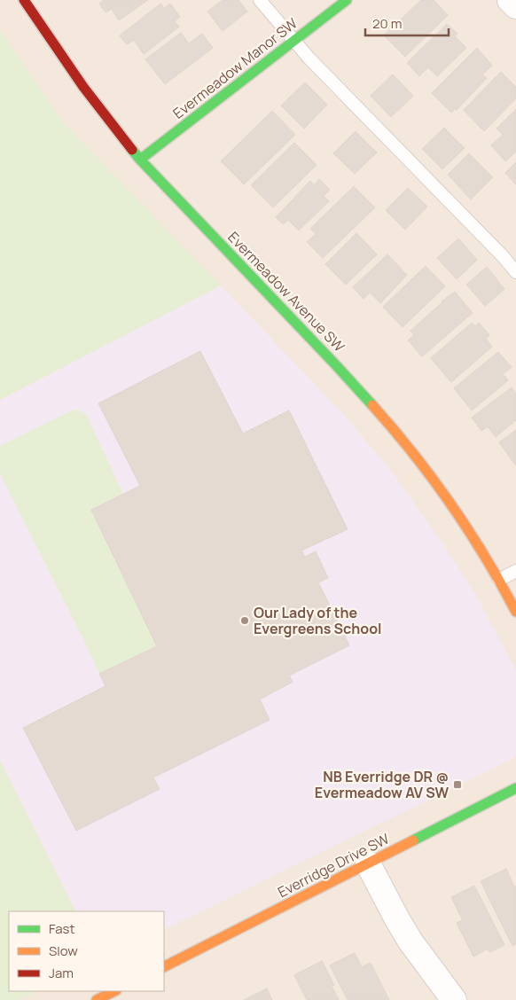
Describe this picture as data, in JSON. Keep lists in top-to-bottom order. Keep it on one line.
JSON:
{"streets":{"street":["Evermeadow Manor SW","Evermeadow Avenue SW","Everridge Drive SW"]},"crossings":[["Evermeadow Manor SW","Evermeadow Avenue SW"]],"places":{"other":["Our Lady of the Evergreens School"],"transit":["NB Everridge DR @ Evermeadow AV SW"]},"legend":["Fast","Slow","Jam"],"scale_bar":"20 m"}
